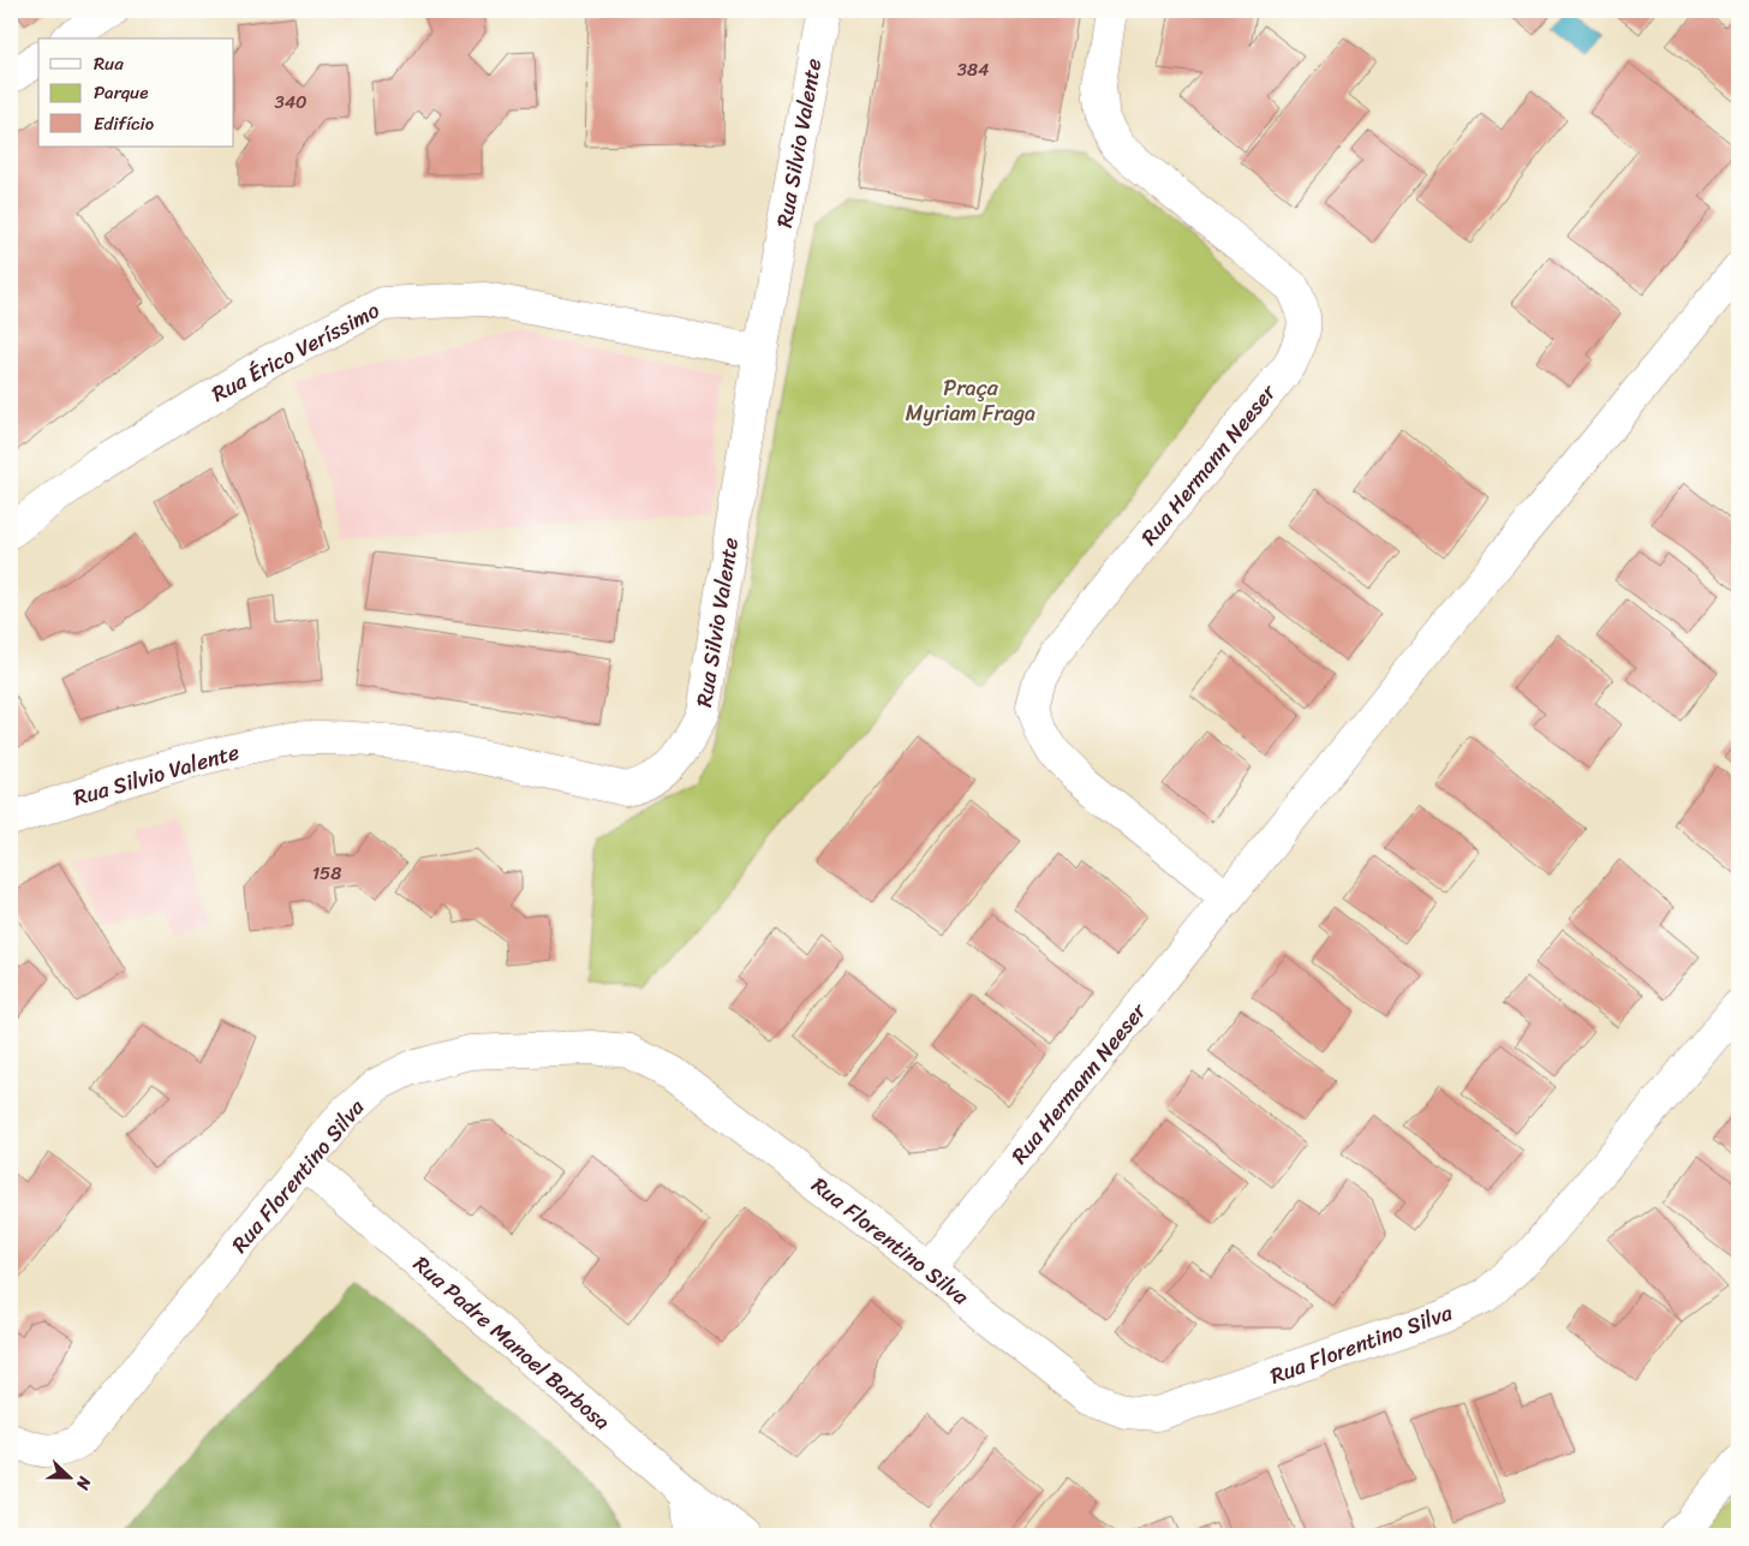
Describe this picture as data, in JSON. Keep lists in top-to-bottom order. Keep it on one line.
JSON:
{"streets":{"street":["Rua Silvio Valente","Rua Érico Veríssimo","Rua Hermann Neeser","Rua Florentino Silva","Rua Padre Manoel Barbosa"]},"crossings":[["Rua Silvio Valente","Rua Érico Veríssimo"],["Rua Hermann Neeser","Rua Florentino Silva"],["Rua Florentino Silva","Rua Padre Manoel Barbosa"]],"parks":["Praça Myriam Fraga"],"house_numbers":["384","340","158"],"legend":["Rua","Parque","Edifício"],"north":"right"}
